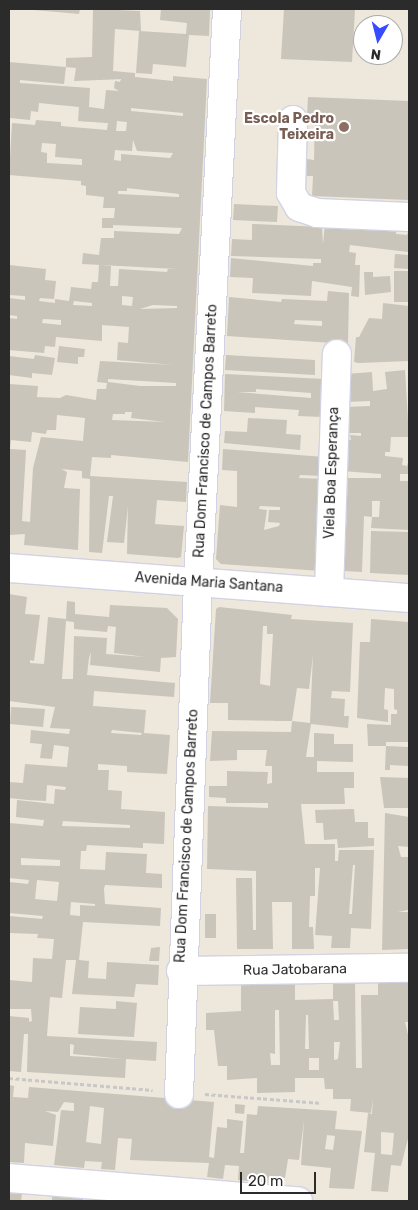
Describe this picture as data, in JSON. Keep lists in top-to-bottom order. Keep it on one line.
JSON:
{"streets":{"street":["Rua Dom Francisco de Campos Barreto","Viela Boa Esperança","Avenida Maria Santana","Rua Jatobarana"]},"crossings":[["Rua Dom Francisco de Campos Barreto","Avenida Maria Santana"],["Rua Dom Francisco de Campos Barreto","Rua Jatobarana"],["Viela Boa Esperança","Avenida Maria Santana"]],"places":["Escola Pedro Teixeira"],"scale_bar":"20 m","north":"bottom"}
